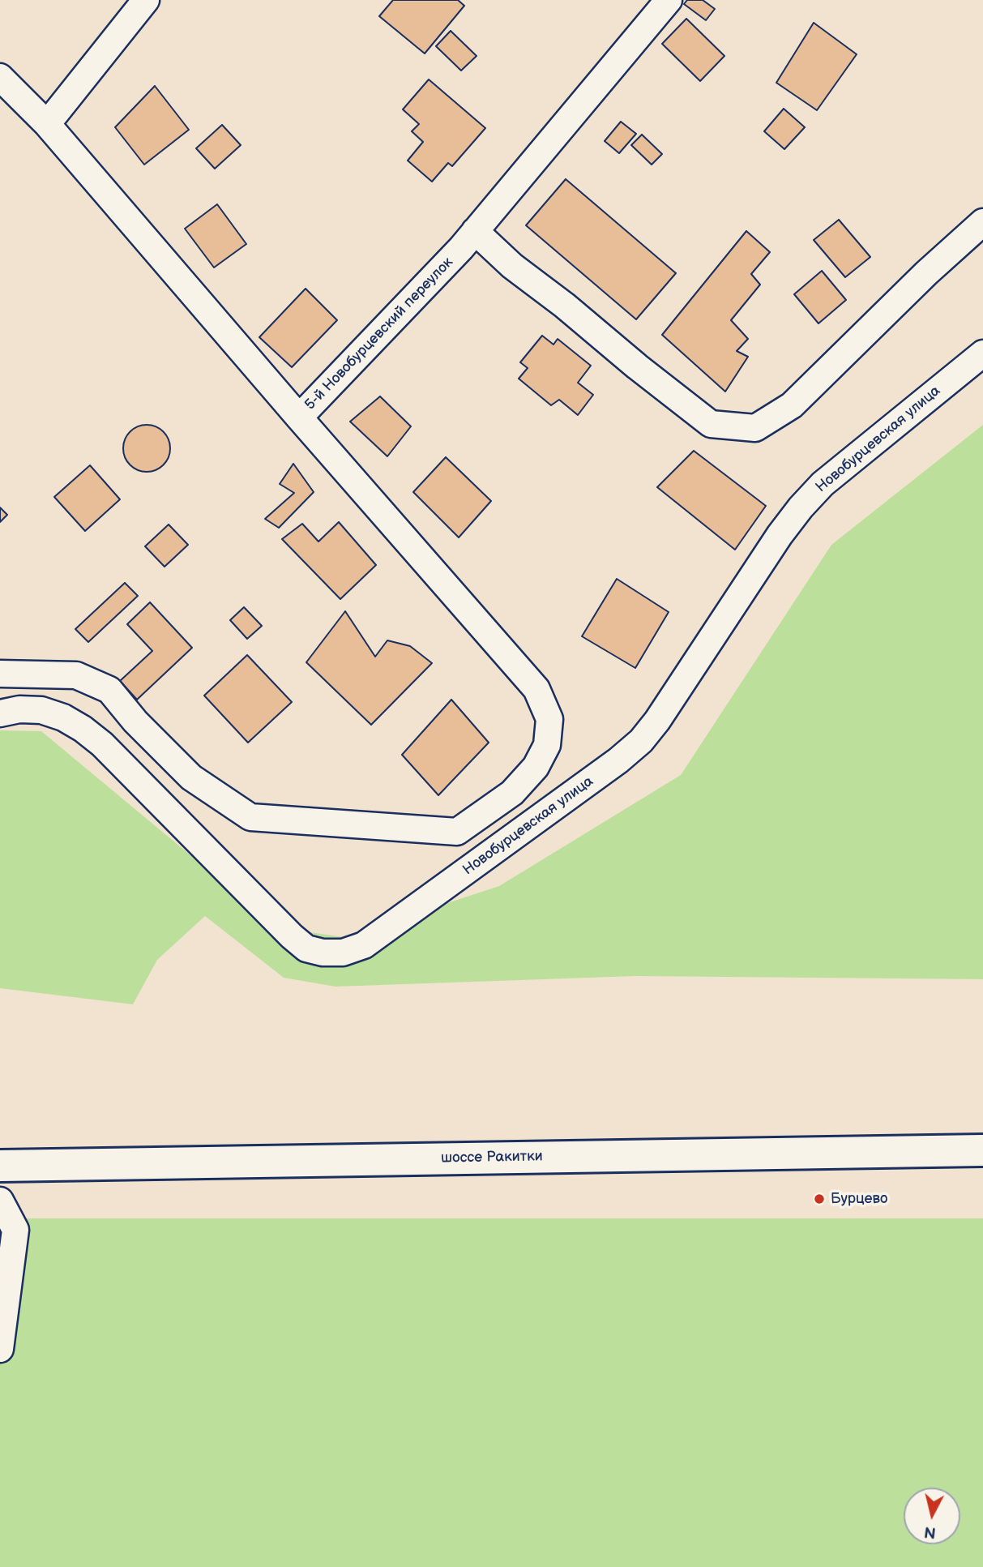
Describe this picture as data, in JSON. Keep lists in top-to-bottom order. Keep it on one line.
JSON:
{"streets":{"main road":["шоссе Ракитки"],"street":["5-й Новобурцевский переулок","Новобурцевская улица"]},"places":["Бурцево"],"north":"bottom"}
